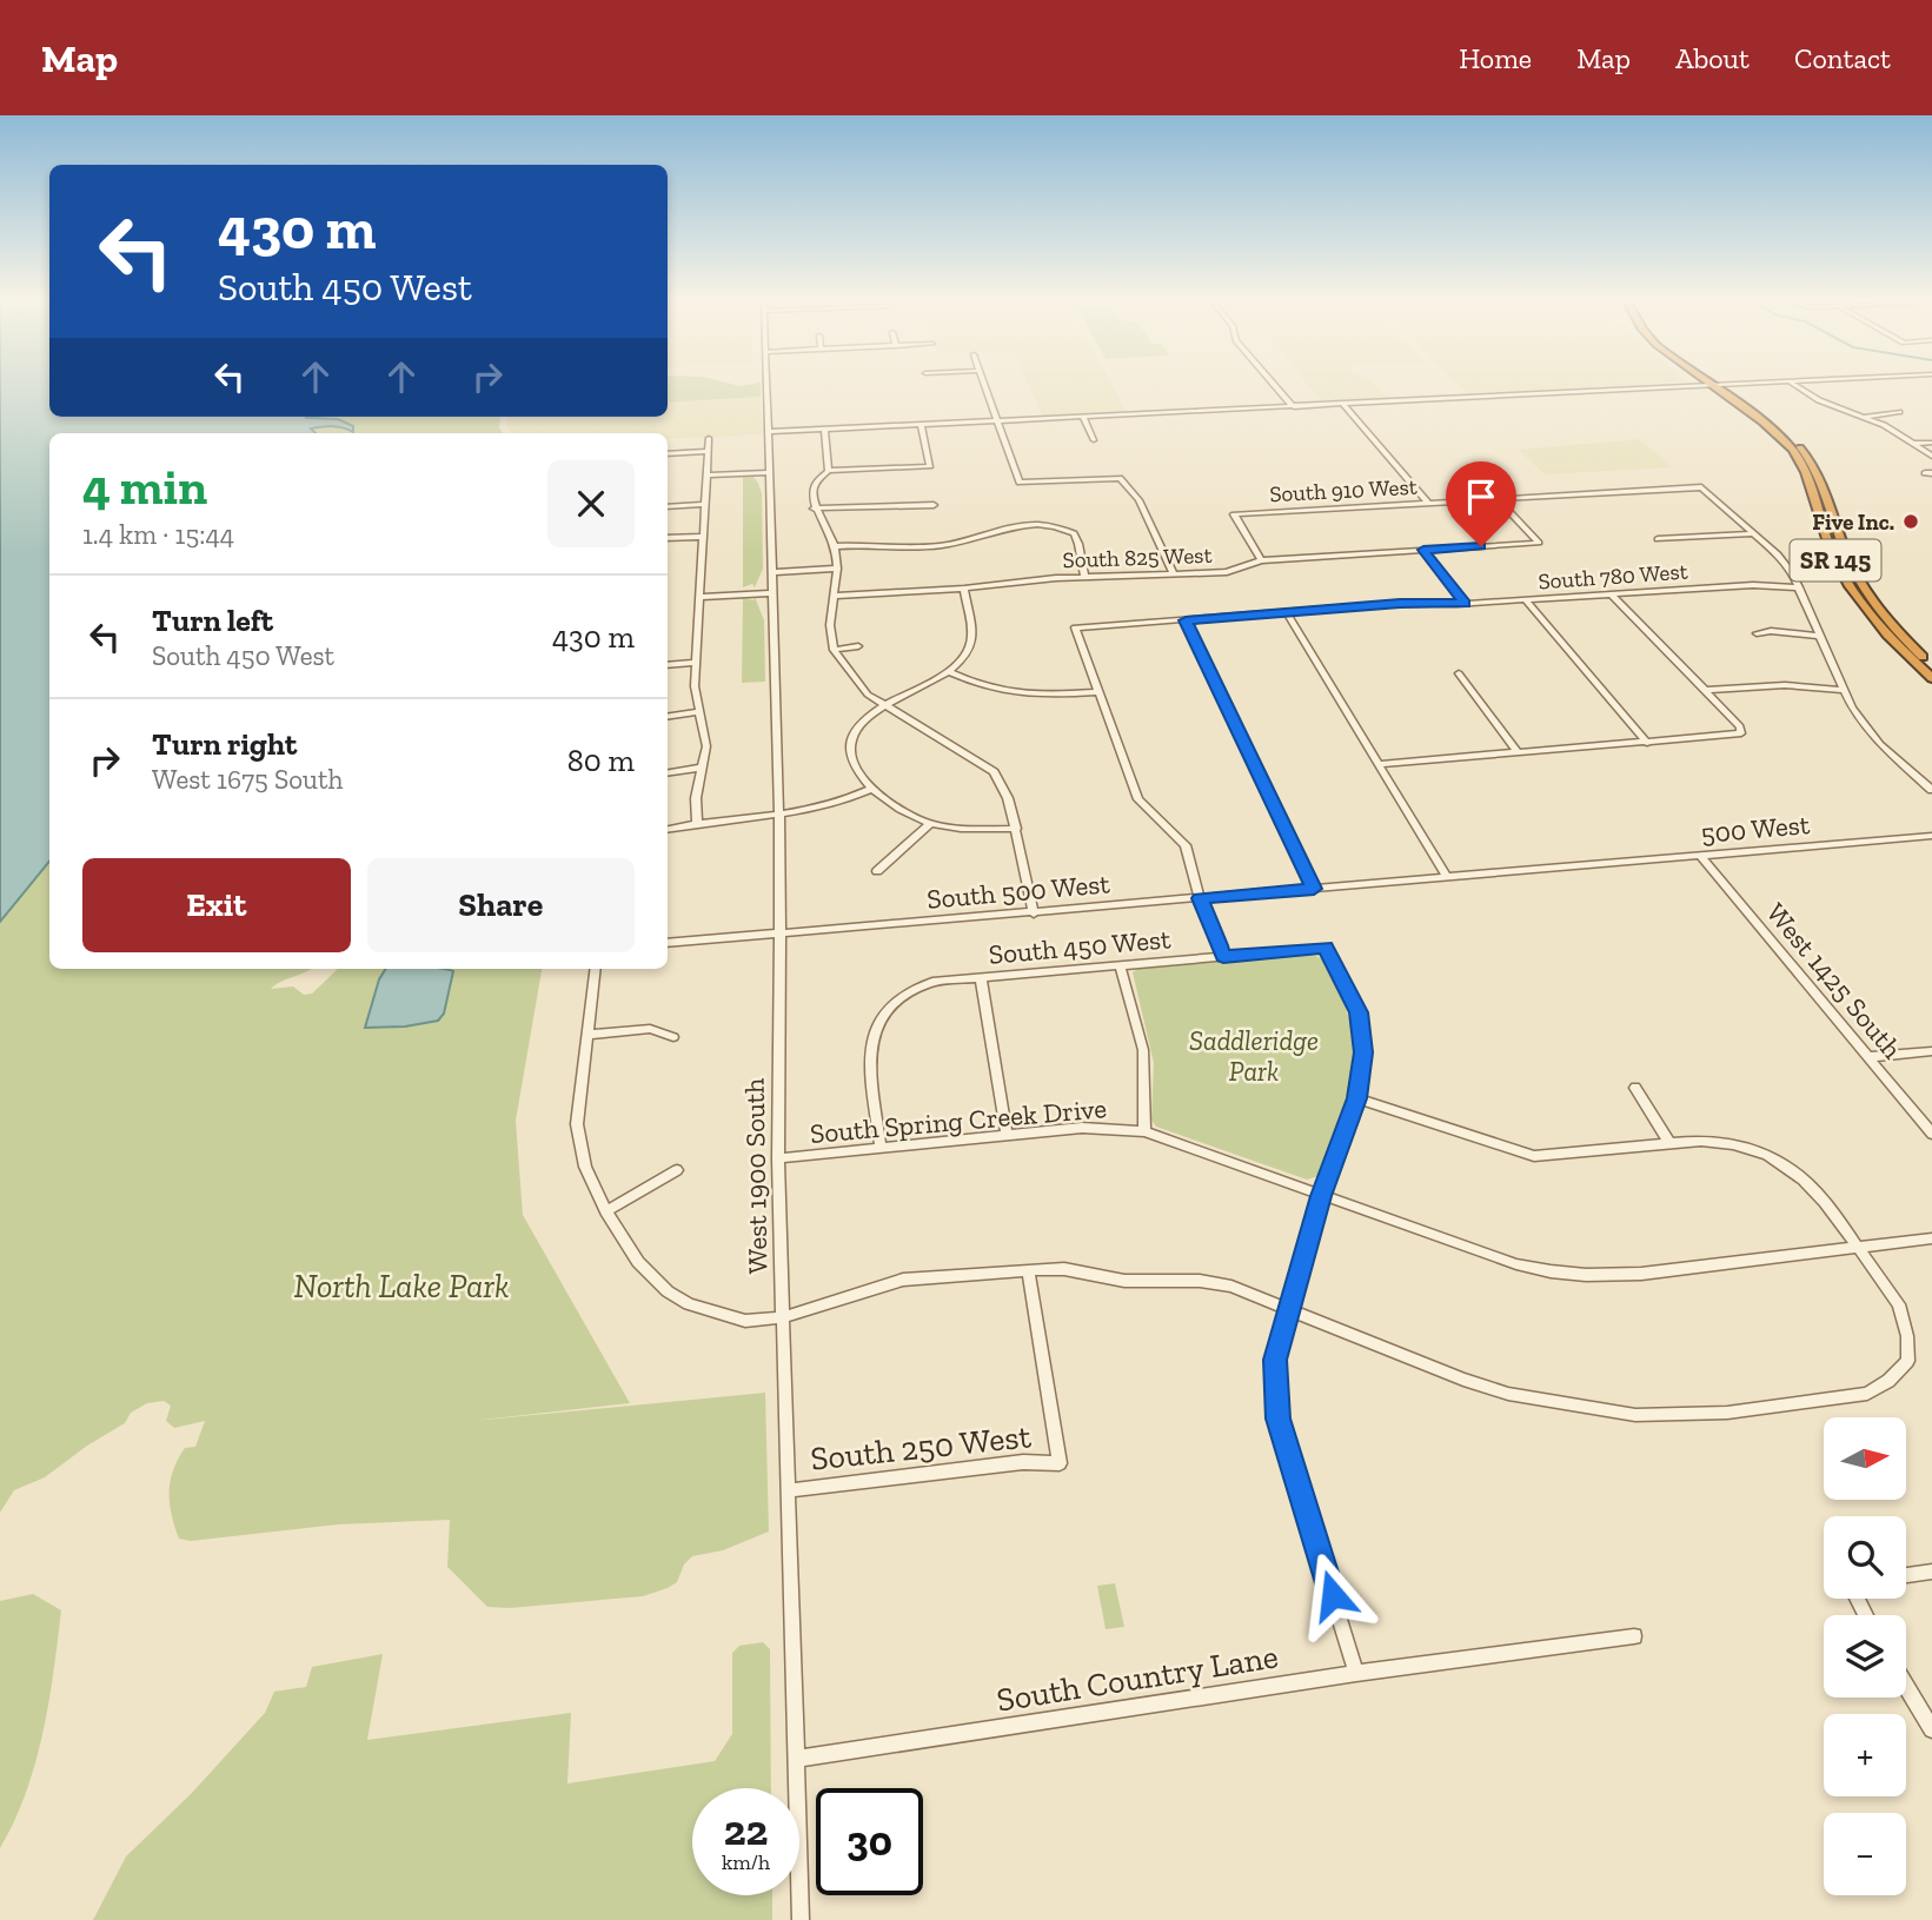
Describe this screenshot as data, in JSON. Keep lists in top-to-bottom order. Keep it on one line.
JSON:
{"streets":{"highway":["SR 145"],"street":["South 910 West","South 825 West","South 780 West","500 West","South 500 West","South 450 West","West 1425 South","South Spring Creek Drive","West 1900 South","South 250 West","South Country Lane"]},"crossings":[["South 910 West","South 825 West"],["500 West","South 500 West"],["500 West","West 1425 South"],["South 500 West","West 1900 South"],["South 450 West","South Spring Creek Drive"],["South Spring Creek Drive","West 1900 South"],["West 1900 South","South 250 West"],["West 1900 South","South Country Lane"]],"parks":["Saddleridge Park","North Lake Park"],"places":["Five Inc."],"north":"right","page":{"header":"Map","nav":["Home","Map","About","Contact"],"turn":["430 m","South 450 West"],"heading":["4 min","1.4 km · 15:44"],"list":[{"name":"Turn left","note":"South 450 West","value":"430 m"},{"name":"Turn right","note":"West 1675 South","value":"80 m"}],"buttons":["Exit","Share"],"map_buttons":["+","−"],"speed":"22 km/h","limit":"30"}}
